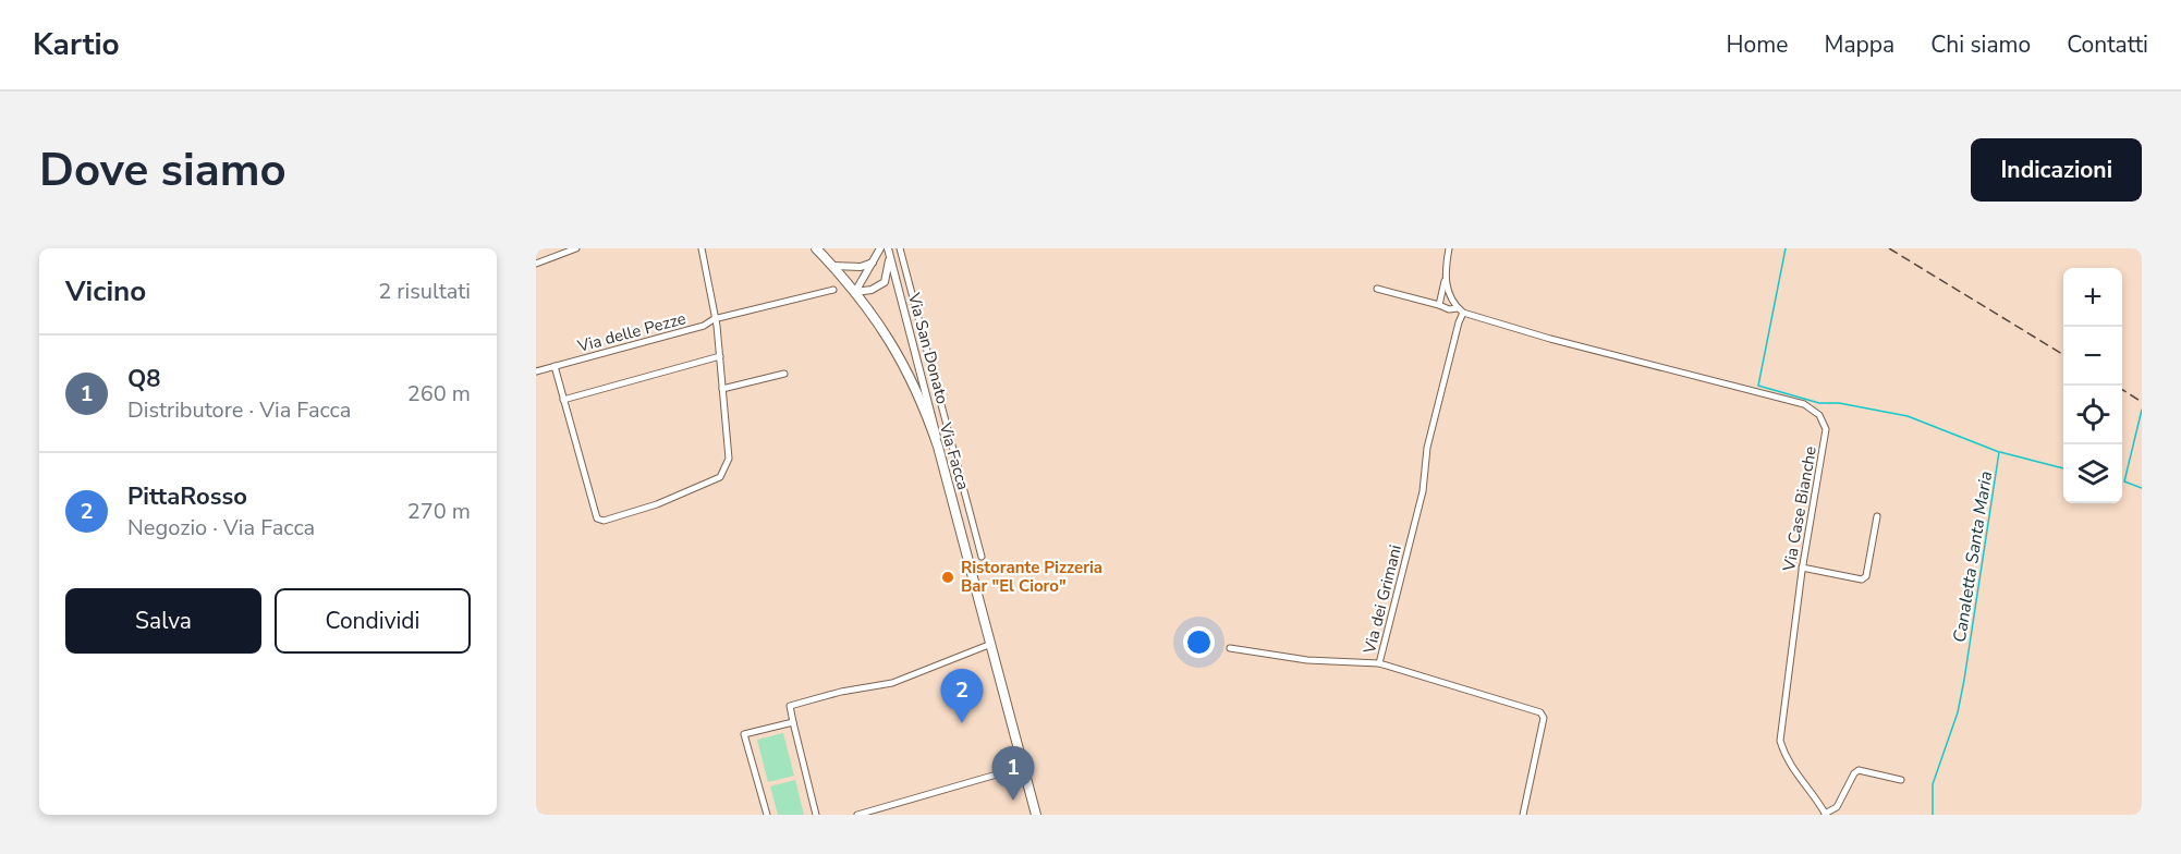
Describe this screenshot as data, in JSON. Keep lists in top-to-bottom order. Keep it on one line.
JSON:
{"streets":{"main road":["Via Facca"],"street":["Via delle Pezze","Via San Donato","Via Case Bianche","Via dei Grimani"]},"crossings":[["Via San Donato","Via Facca"],["Via Case Bianche","Via dei Grimani"]],"water":["Canaletta Santa Maria"],"places":["Ristorante Pizzeria Bar \"El Cioro\""],"page":{"header":"Kartio","nav":["Home","Mappa","Chi siamo","Contatti"],"buttons":["Indicazioni",["Salva","Condividi"]],"title":"Dove siamo","heading":["Vicino","2 risultati"],"map_buttons":["+","−"],"list":[{"mark":"1","name":"Q8","note":"Distributore · Via Facca","value":"260 m"},{"mark":"2","name":"PittaRosso","note":"Negozio · Via Facca","value":"270 m"}],"pins":["2","1"]}}
